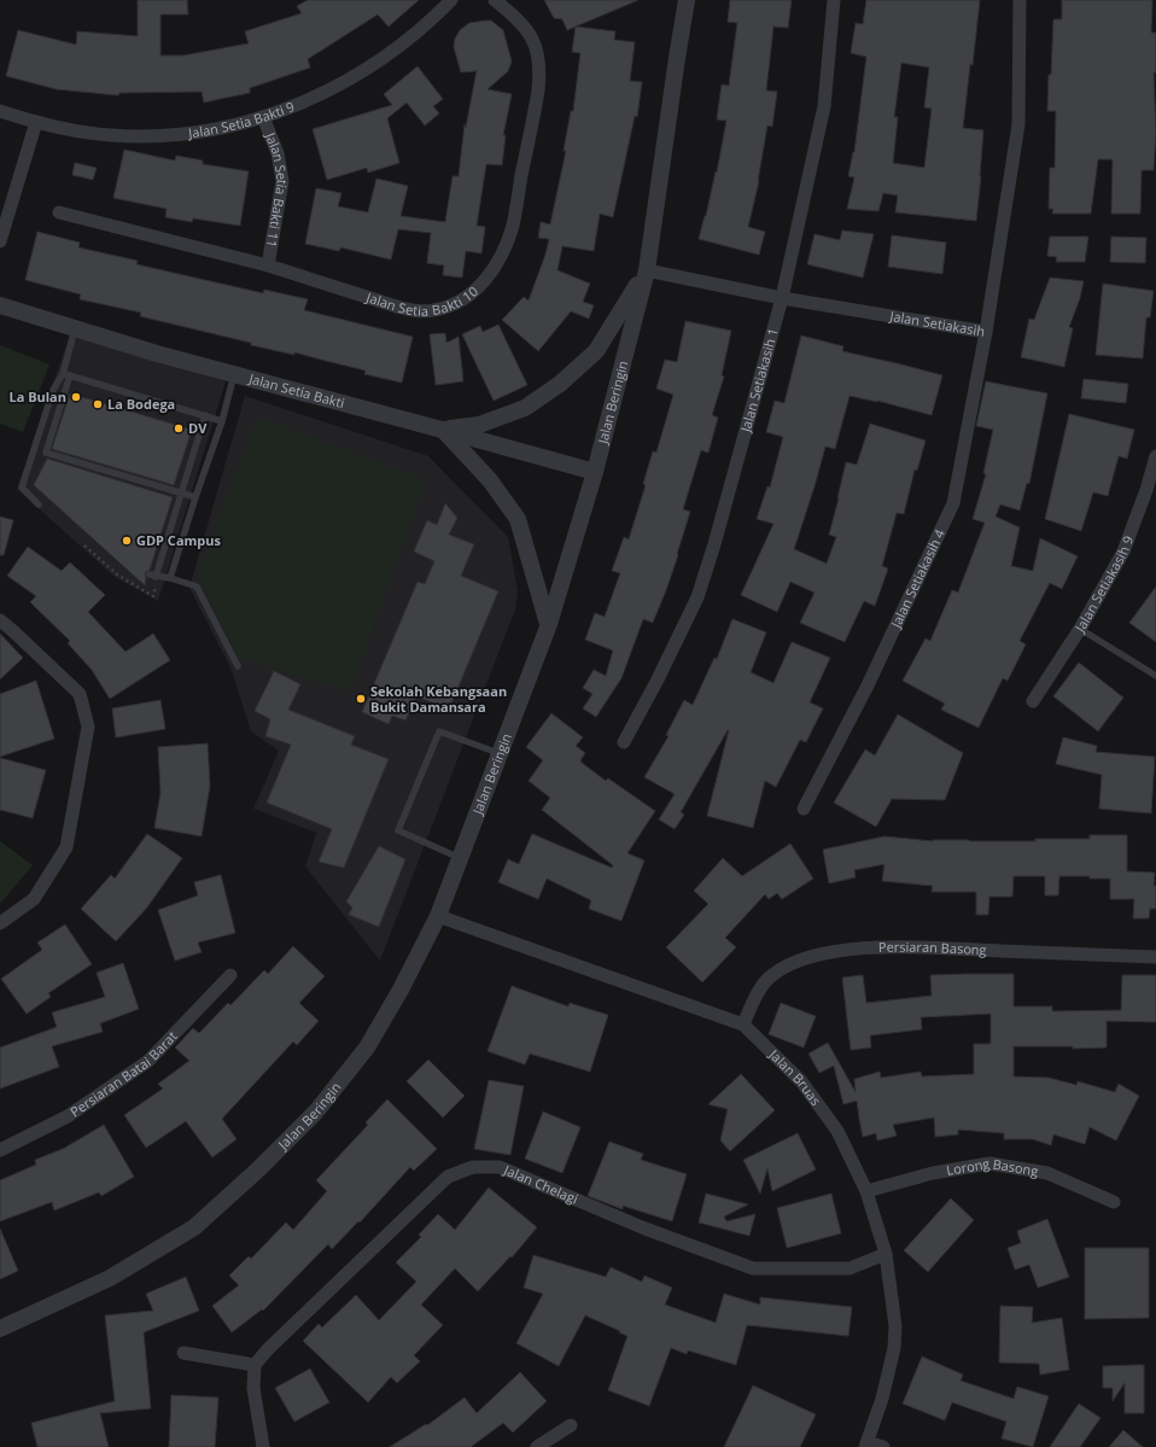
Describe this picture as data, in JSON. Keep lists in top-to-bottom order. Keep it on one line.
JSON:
{"streets":{"street":["Jalan Setia Bakti 9","Jalan Setia Bakti 11","Jalan Setia Bakti 10","Jalan Setiakasih","Jalan Setiakasih 1","Jalan Setia Bakti","Jalan Beringin","Jalan Setiakasih 4","Jalan Setiakasih 9","Persiaran Basong","Persiaran Batai Barat","Jalan Bruas","Lorong Basong","Jalan Chelagi"]},"crossings":[["Jalan Setia Bakti 9","Jalan Setia Bakti 11"],["Jalan Setia Bakti 11","Jalan Setia Bakti 10"],["Jalan Setiakasih","Jalan Setiakasih 1"],["Jalan Setiakasih","Jalan Beringin"],["Jalan Setiakasih","Jalan Setiakasih 4"],["Jalan Setia Bakti","Jalan Beringin"],["Jalan Beringin","Jalan Bruas"],["Persiaran Basong","Jalan Bruas"],["Jalan Bruas","Lorong Basong"],["Jalan Bruas","Jalan Chelagi"]],"places":["La Bulan","La Bodega","DV","GDP Campus","Sekolah Kebangsaan Bukit Damansara"]}
